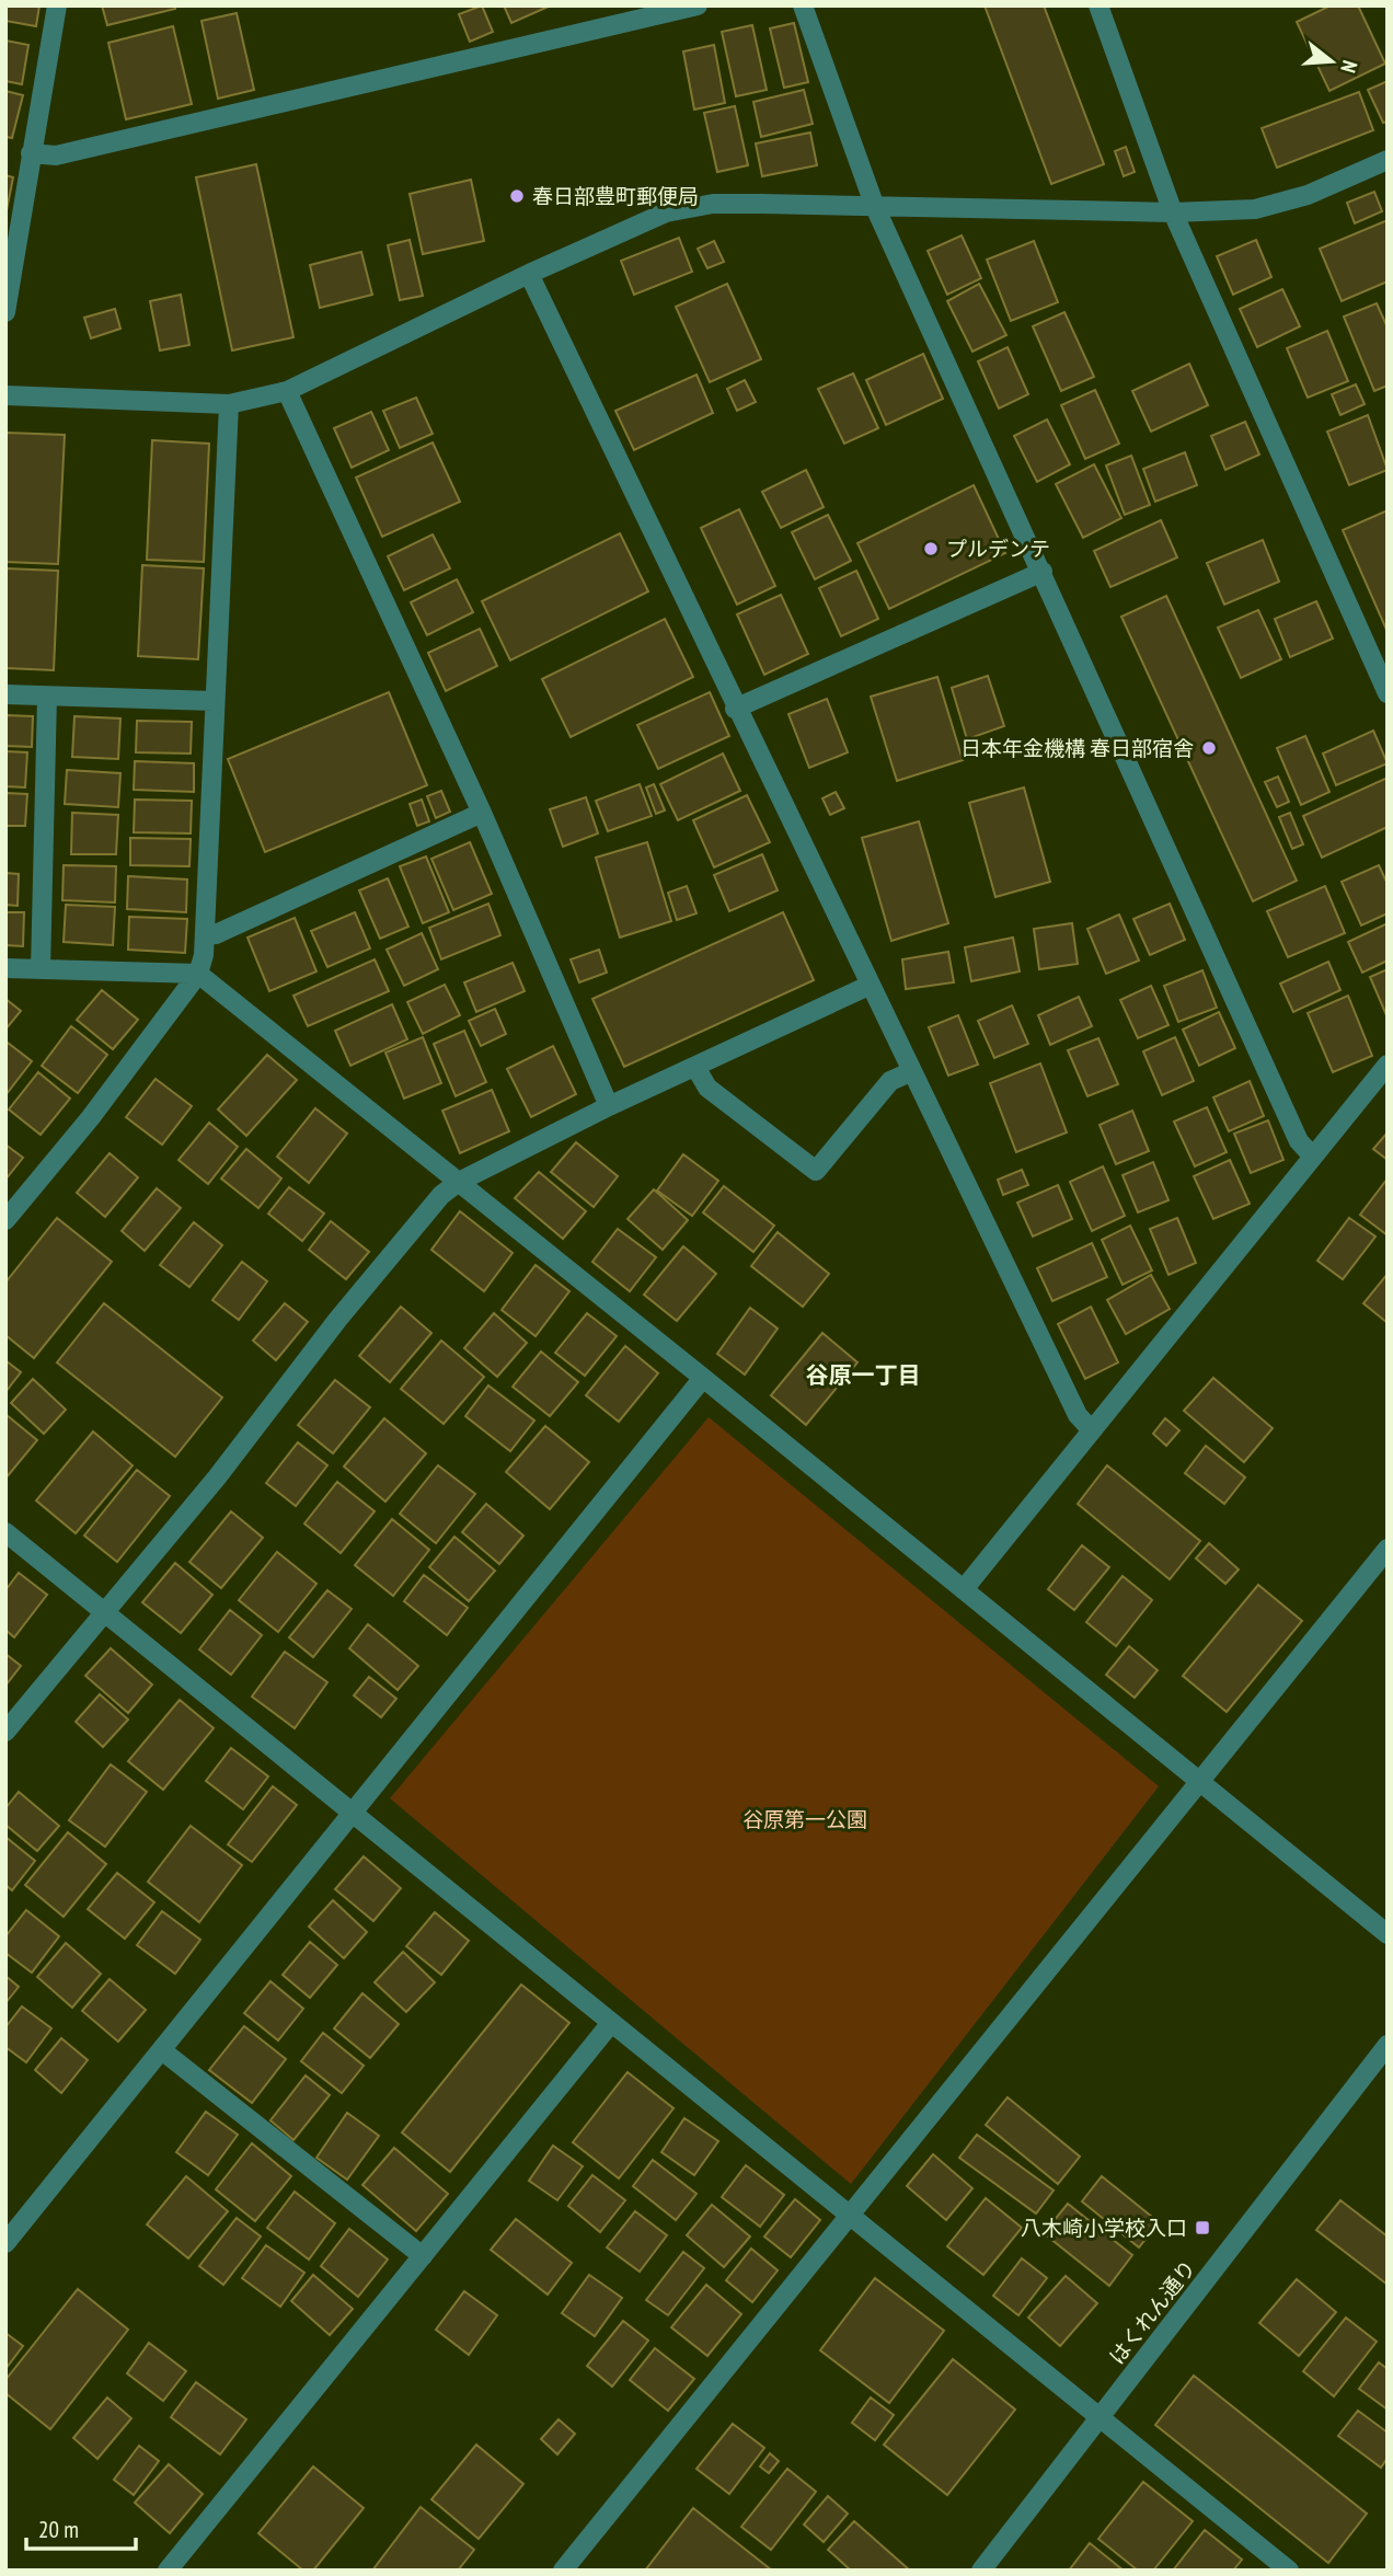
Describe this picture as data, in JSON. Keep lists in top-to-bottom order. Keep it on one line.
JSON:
{"streets":{"street":["はくれん通り"]},"districts":["谷原一丁目"],"parks":["谷原第一公園"],"places":{"other":["春日部豊町郵便局","プルデンテ","日本年金機構 春日部宿舎"],"transit":["八木崎小学校入口"]},"scale_bar":"20 m","north":"right"}
